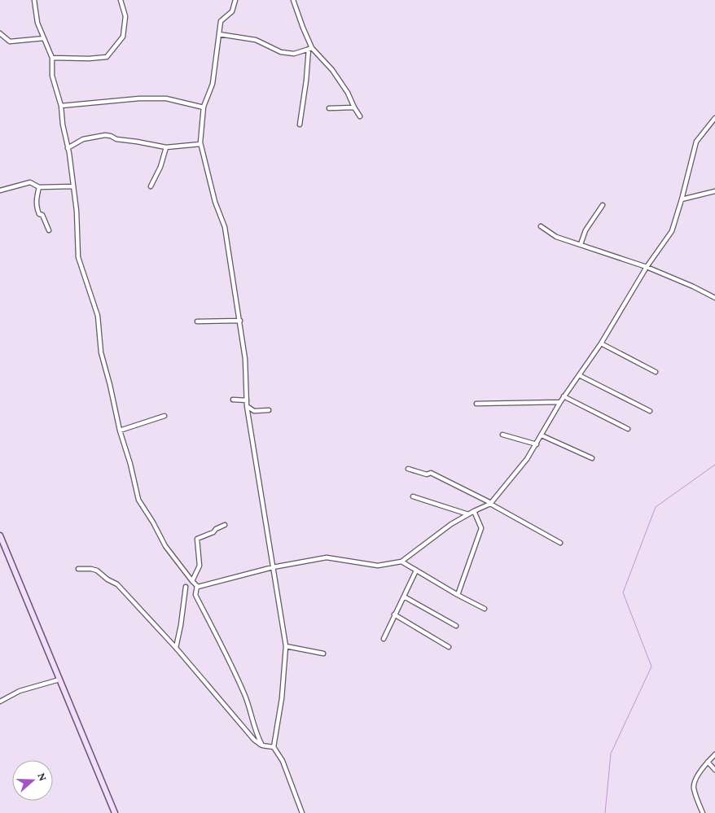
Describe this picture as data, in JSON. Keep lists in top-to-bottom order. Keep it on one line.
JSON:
{"north":"right"}
